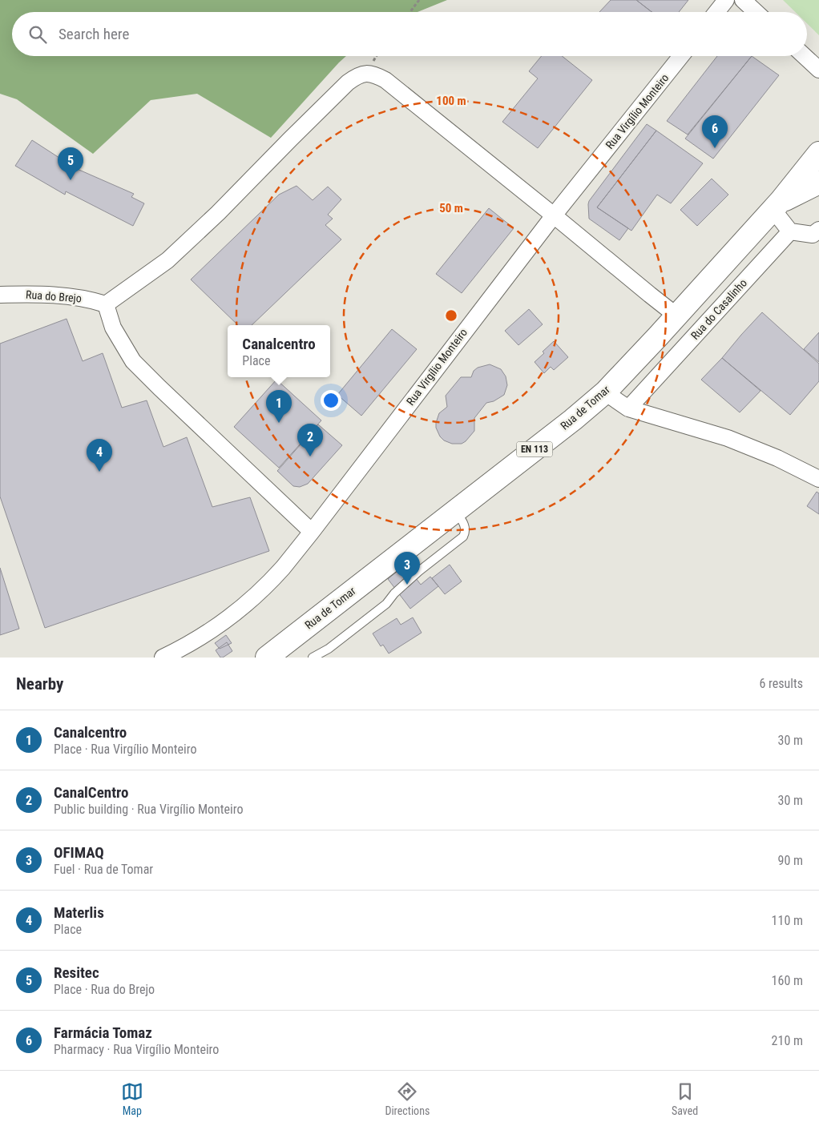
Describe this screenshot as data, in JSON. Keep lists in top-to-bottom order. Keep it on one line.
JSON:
{"streets":{"main road":["Rua de Tomar","EN 113"],"street":["Rua Virgílio Monteiro","Rua do Brejo","Rua do Casalinho"]},"page":{"search":"Search here","pins":["6","5","1","2","4","3"],"popup":["Canalcentro","Place"],"heading":["Nearby","6 results"],"list":[{"mark":"1","name":"Canalcentro","note":"Place · Rua Virgílio Monteiro","value":"30 m"},{"mark":"2","name":"CanalCentro","note":"Public building · Rua Virgílio Monteiro","value":"30 m"},{"mark":"3","name":"OFIMAQ","note":"Fuel · Rua de Tomar","value":"90 m"},{"mark":"4","name":"Materlis","note":"Place","value":"110 m"},{"mark":"5","name":"Resitec","note":"Place · Rua do Brejo","value":"160 m"},{"mark":"6","name":"Farmácia Tomaz","note":"Pharmacy · Rua Virgílio Monteiro","value":"210 m"}],"nav":["Map","Directions","Saved"]},"rings":["100 m","50 m"]}
